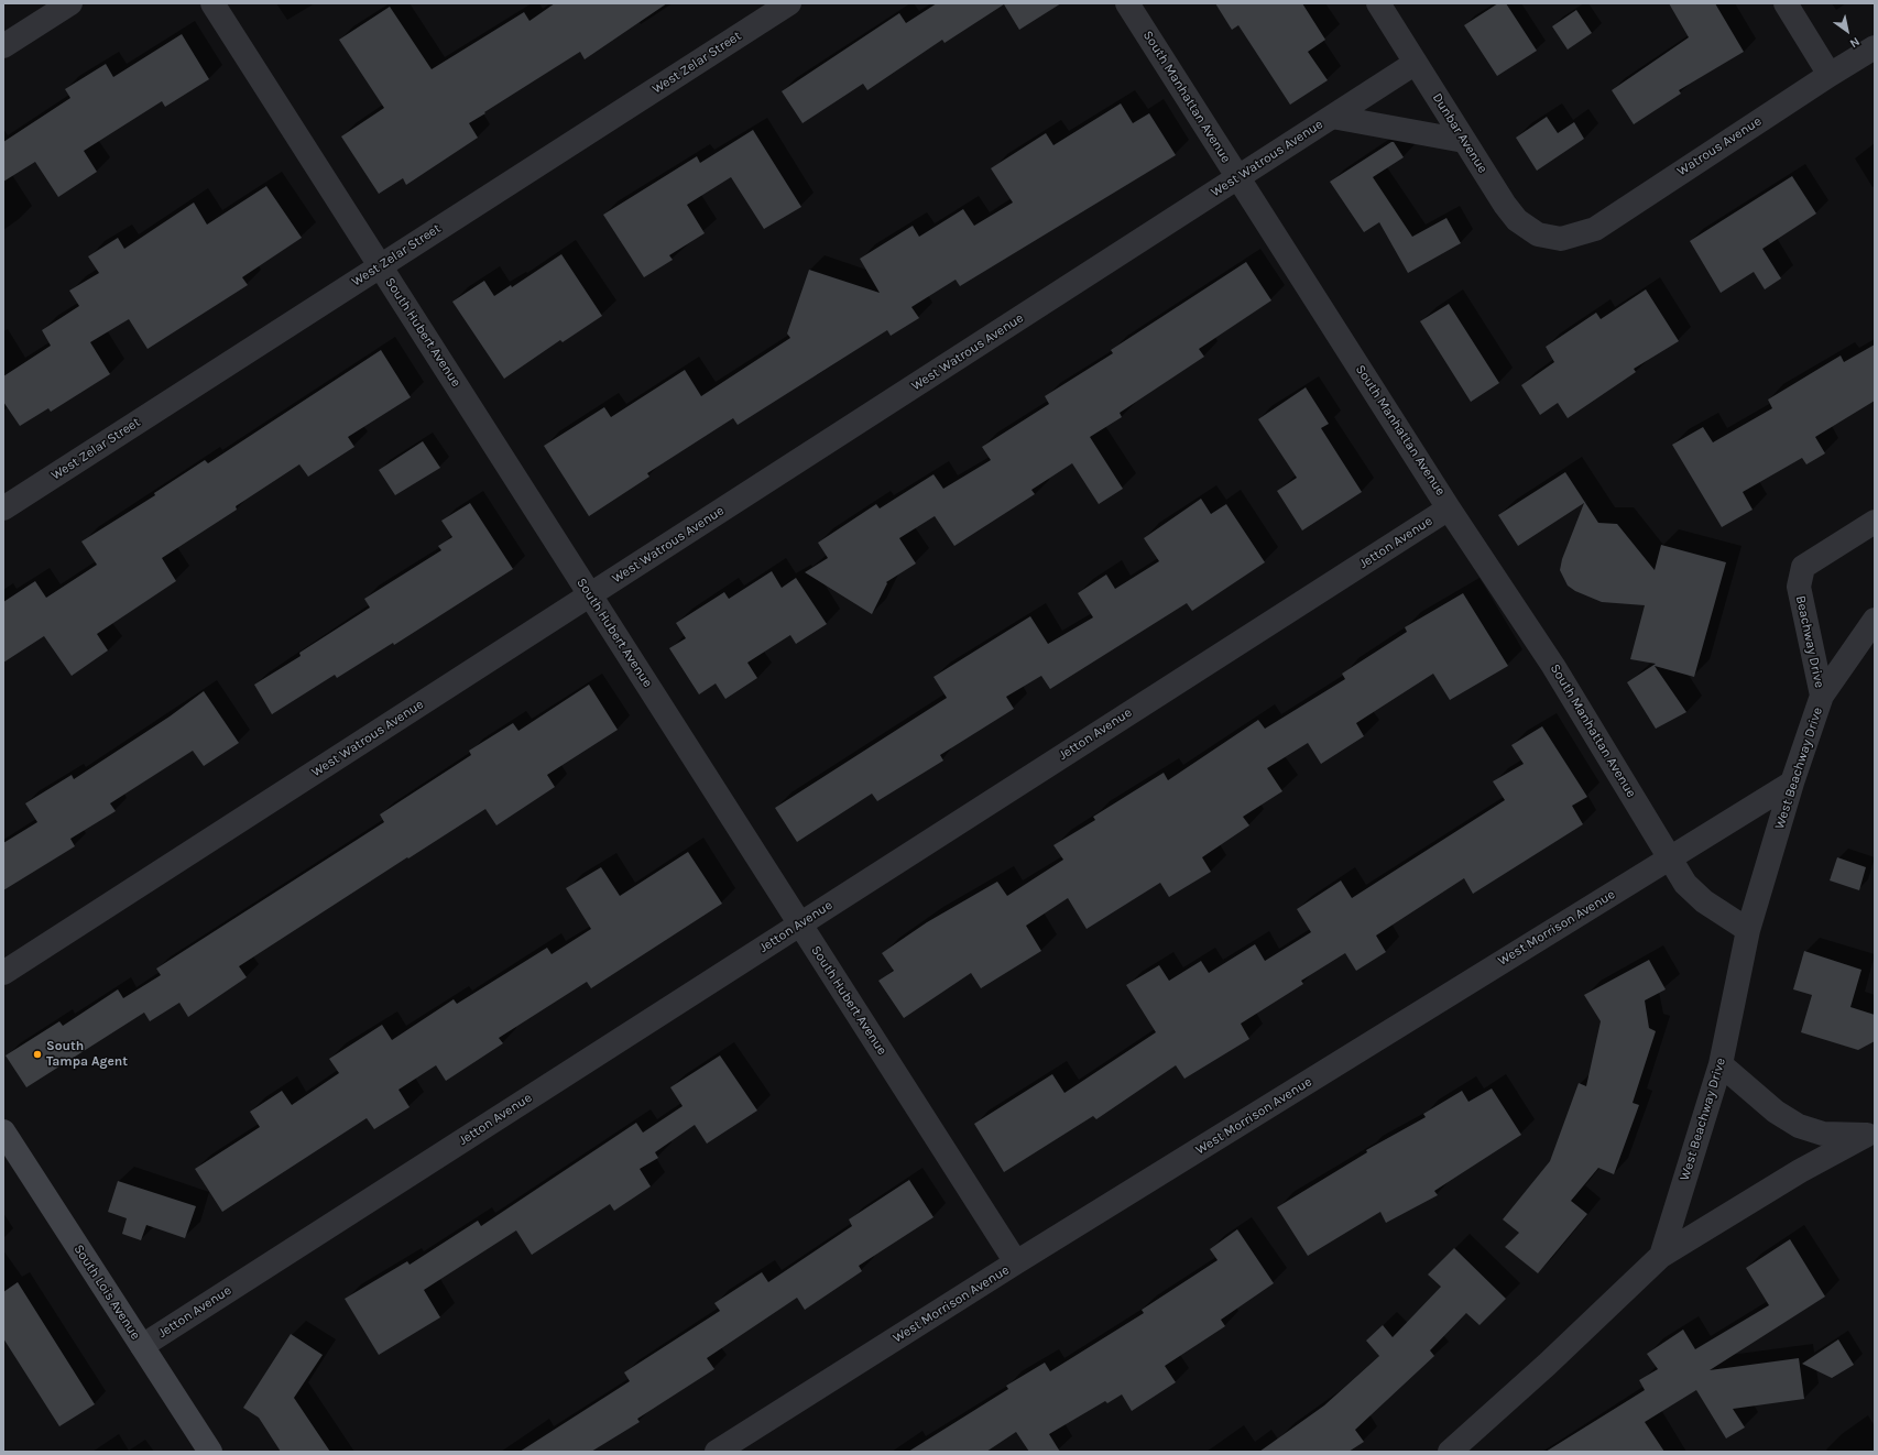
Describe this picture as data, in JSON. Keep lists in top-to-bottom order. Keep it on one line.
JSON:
{"streets":{"street":["West Zelar Street","South Manhattan Avenue","Dunbar Avenue","Watrous Avenue","West Watrous Avenue","South Hubert Avenue","Jetton Avenue","Beachway Drive","West Beachway Drive","West Morrison Avenue","South Lois Avenue"]},"crossings":[["West Zelar Street","South Hubert Avenue"],["South Manhattan Avenue","West Watrous Avenue"],["South Manhattan Avenue","Jetton Avenue"],["South Manhattan Avenue","West Morrison Avenue"],["Dunbar Avenue","Watrous Avenue"],["Dunbar Avenue","West Watrous Avenue"],["West Watrous Avenue","South Hubert Avenue"],["South Hubert Avenue","Jetton Avenue"],["South Hubert Avenue","West Morrison Avenue"],["Jetton Avenue","South Lois Avenue"],["Beachway Drive","West Beachway Drive"],["West Beachway Drive","West Morrison Avenue"]],"places":["South Tampa Agent"],"north":"bottom right"}
